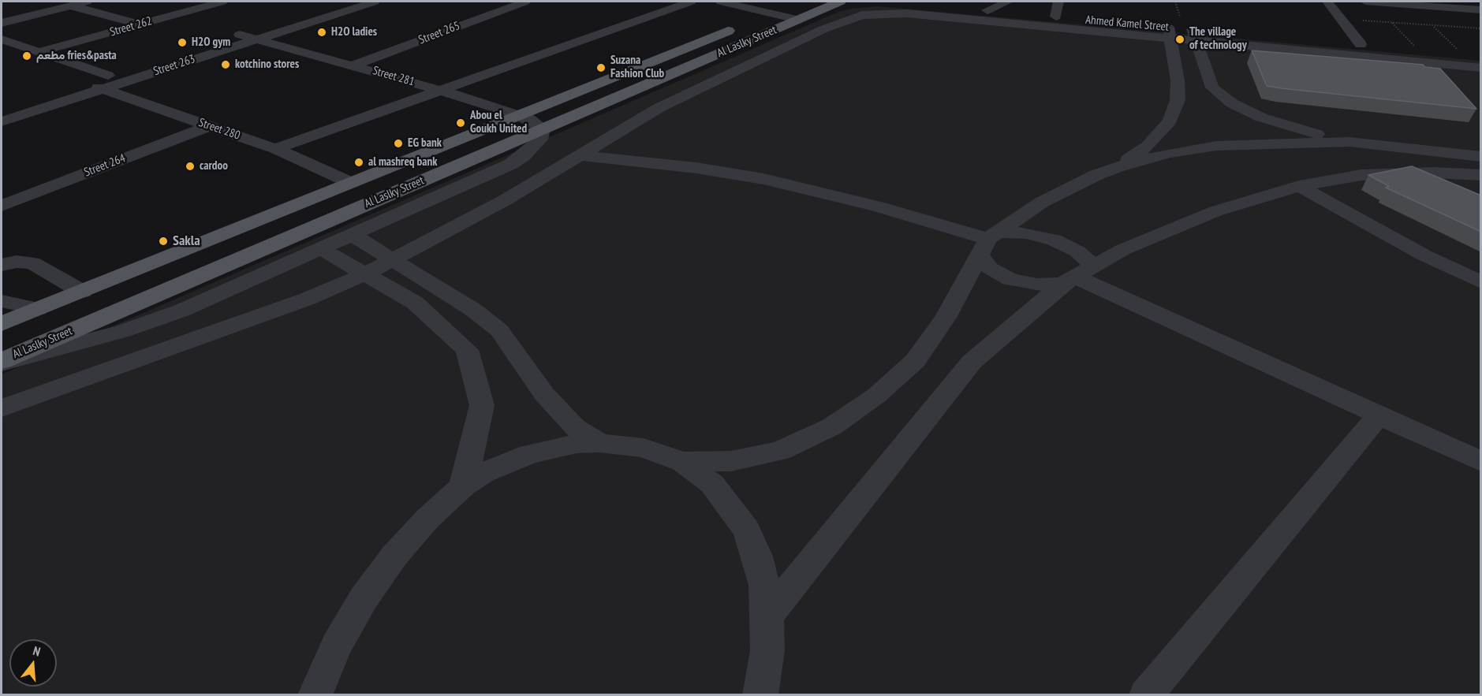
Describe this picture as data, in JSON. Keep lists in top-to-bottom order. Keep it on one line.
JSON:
{"streets":{"main road":["Al Laslky Street"],"street":["Ahmed Kamel Street","Street 262","Street 265","Street 263","Street 281","Street 280","Street 264"]},"crossings":[["Street 265","Street 281"],["Al Laslky Street","Street 281"],["Al Laslky Street","Street 280"],["Street 263","Street 281"],["Street 263","Street 280"],["Street 280","Street 264"]],"places":["H2O ladies","The village of technology","H2O gym","مطعم fries&pasta","kotchino stores","Suzana Fashion Club","Abou el Goukh United","EG bank","al mashreq bank","cardoo","Sakla"],"north":"top"}
